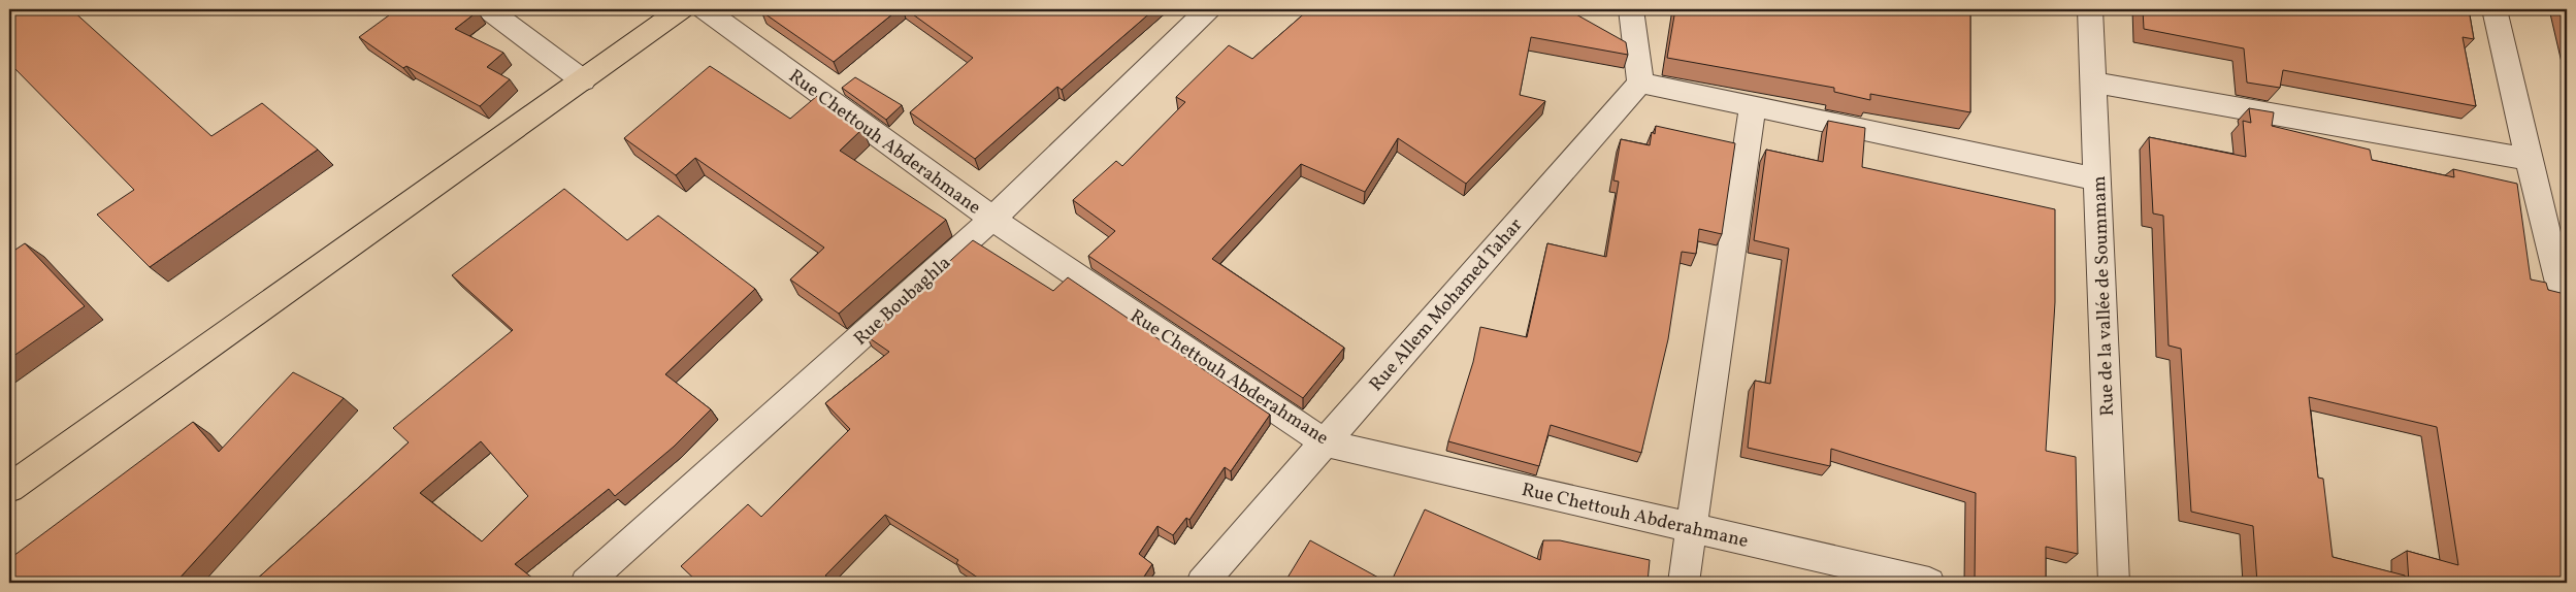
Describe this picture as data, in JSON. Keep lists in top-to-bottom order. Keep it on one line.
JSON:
{"streets":{"street":["Rue Chettouh Abderahmane","Rue de la vallée de Soummam","Rue Boubaghla","Rue Allem Mohamed Tahar"]},"crossings":[["Rue Chettouh Abderahmane","Rue Boubaghla"],["Rue Chettouh Abderahmane","Rue Allem Mohamed Tahar"]]}
